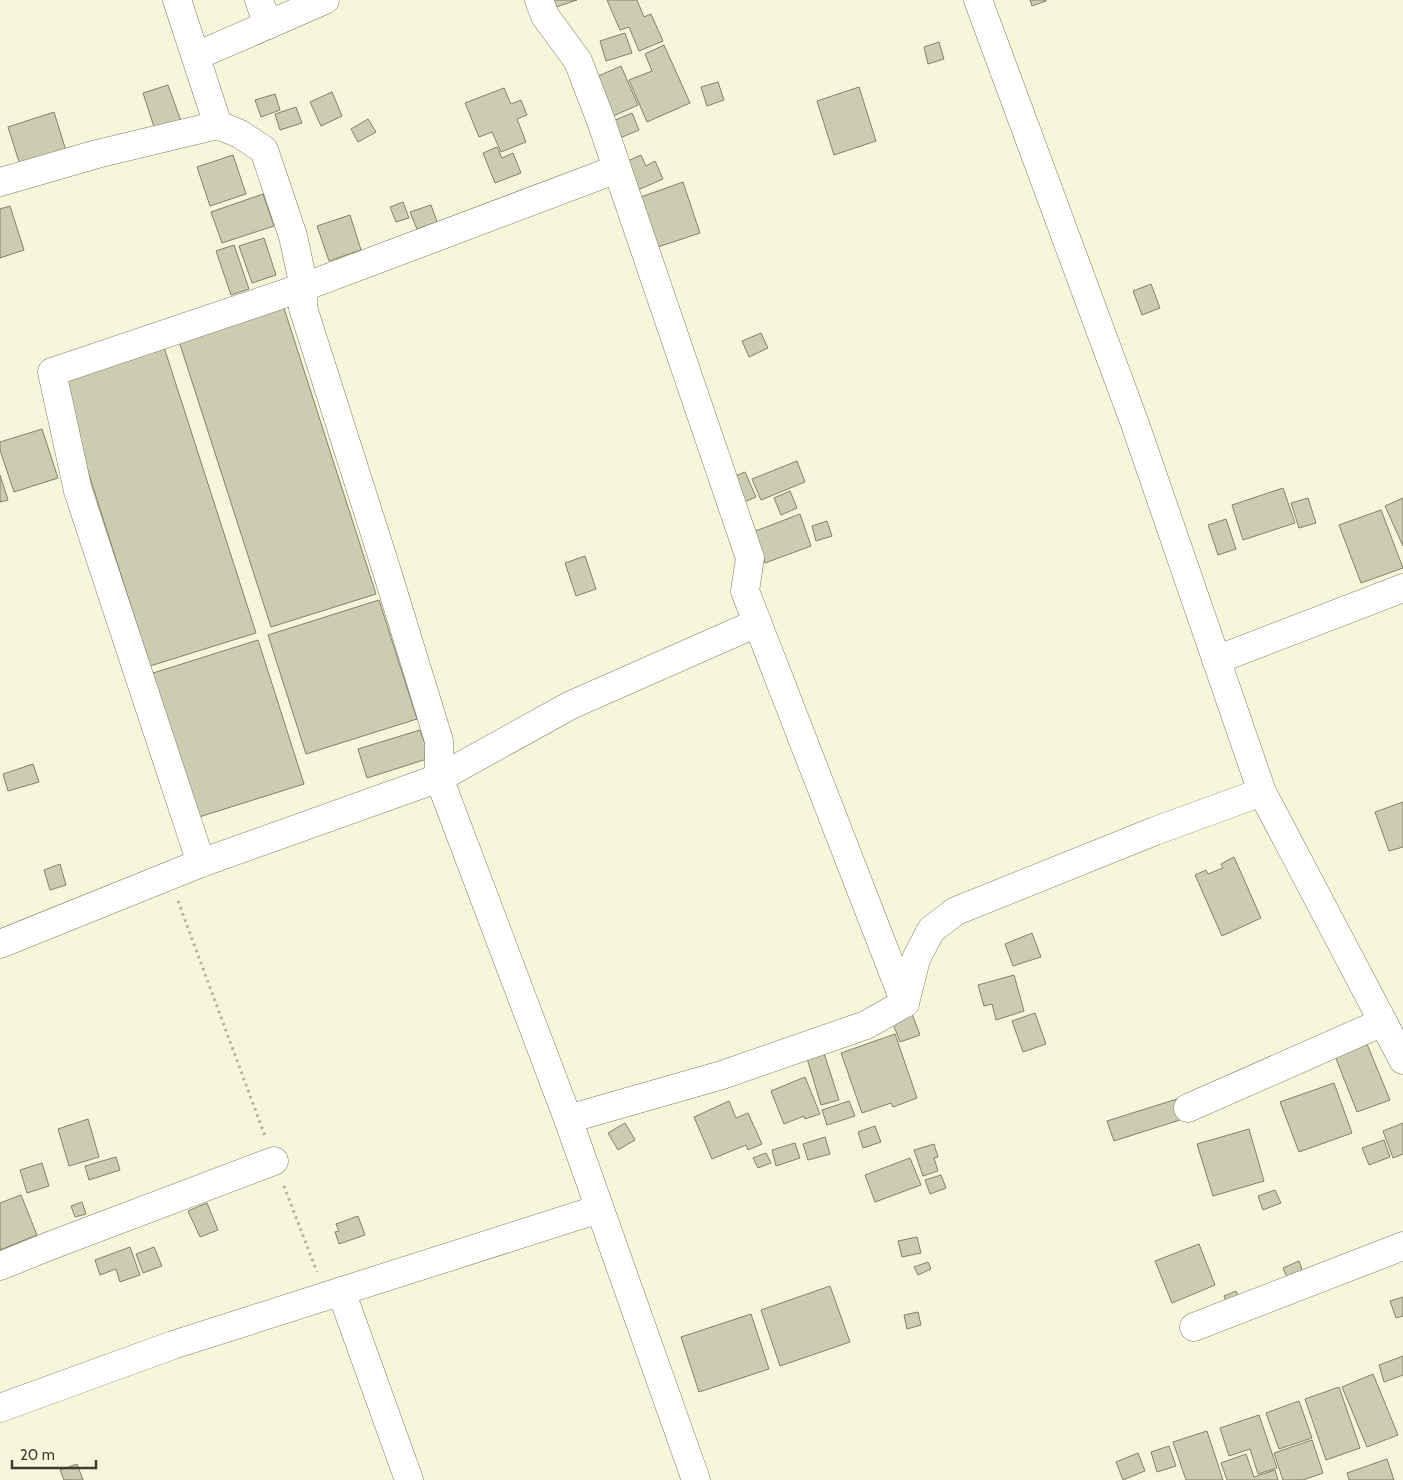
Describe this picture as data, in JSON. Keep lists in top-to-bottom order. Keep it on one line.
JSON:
{"scale_bar":"20 m"}
